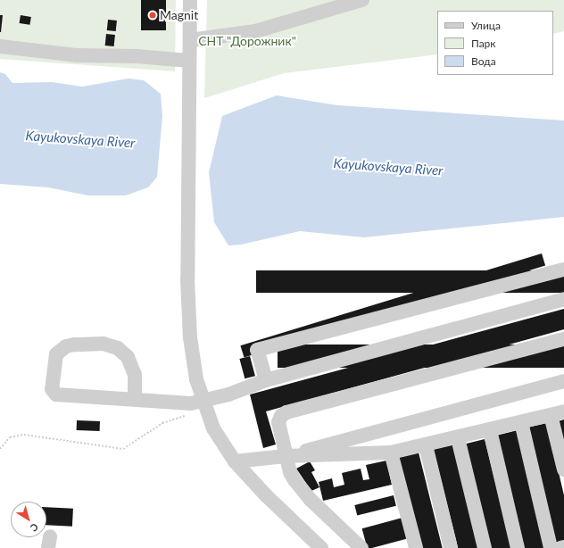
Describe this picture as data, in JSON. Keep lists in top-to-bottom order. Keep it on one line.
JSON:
{"water":["Kayukovskaya River"],"parks":["СНТ \"Дорожник\""],"places":["Magnit"],"legend":["Улица","Парк","Вода"],"north":"bottom right"}
